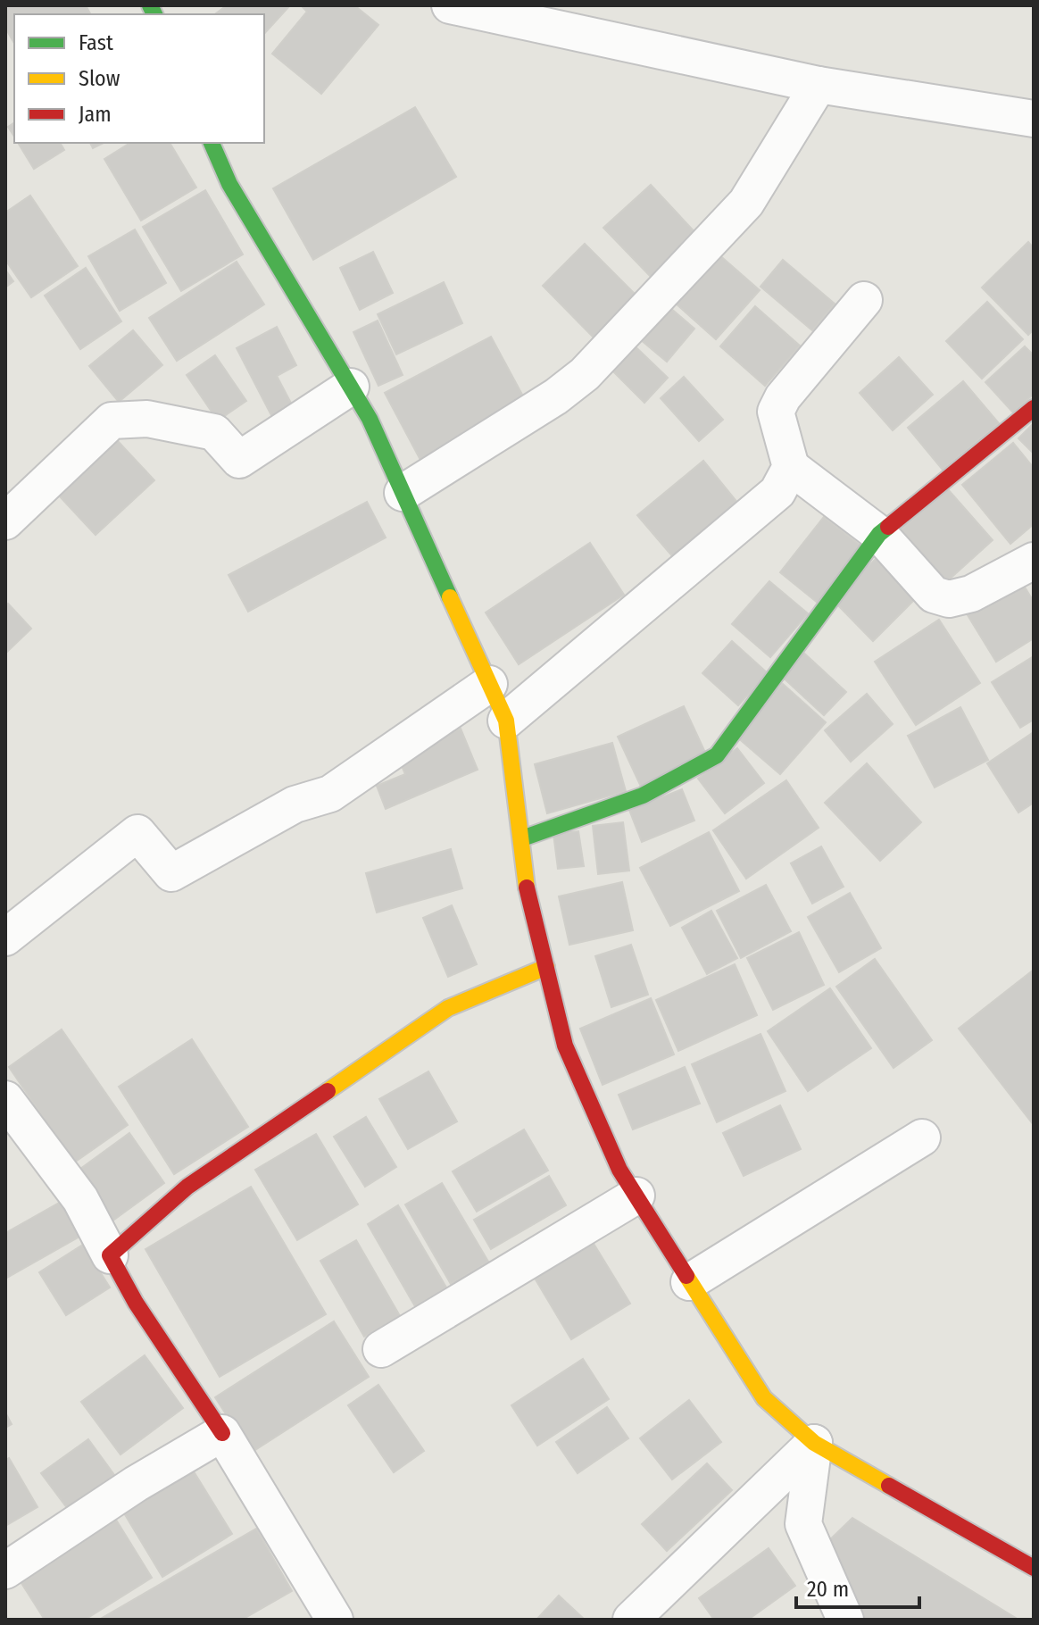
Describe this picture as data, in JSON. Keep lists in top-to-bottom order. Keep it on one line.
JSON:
{"legend":["Fast","Slow","Jam"],"scale_bar":"20 m"}
